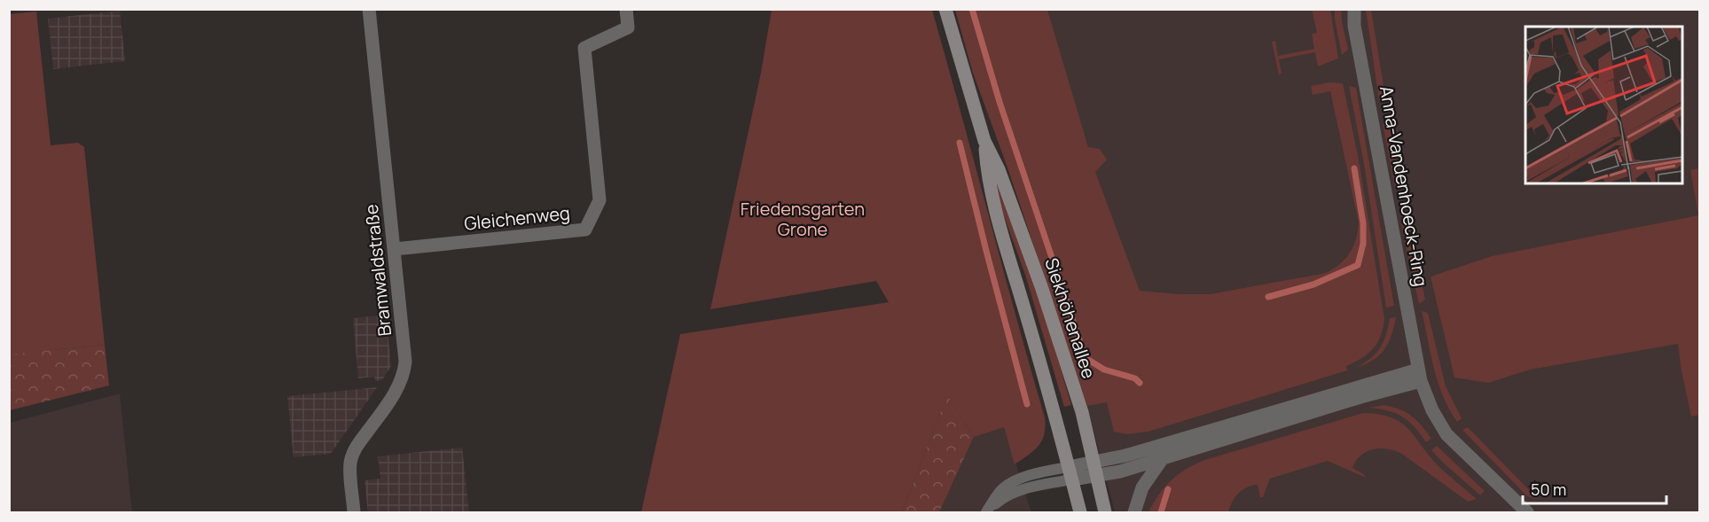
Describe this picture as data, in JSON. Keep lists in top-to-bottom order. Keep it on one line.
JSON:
{"streets":{"main road":["Siekhöhenallee"],"street":["Anna-Vandenhoeck-Ring","Gleichenweg","Bramwaldstraße"]},"crossings":[["Gleichenweg","Bramwaldstraße"]],"parks":["Friedensgarten Grone"],"scale_bar":"50 m"}
